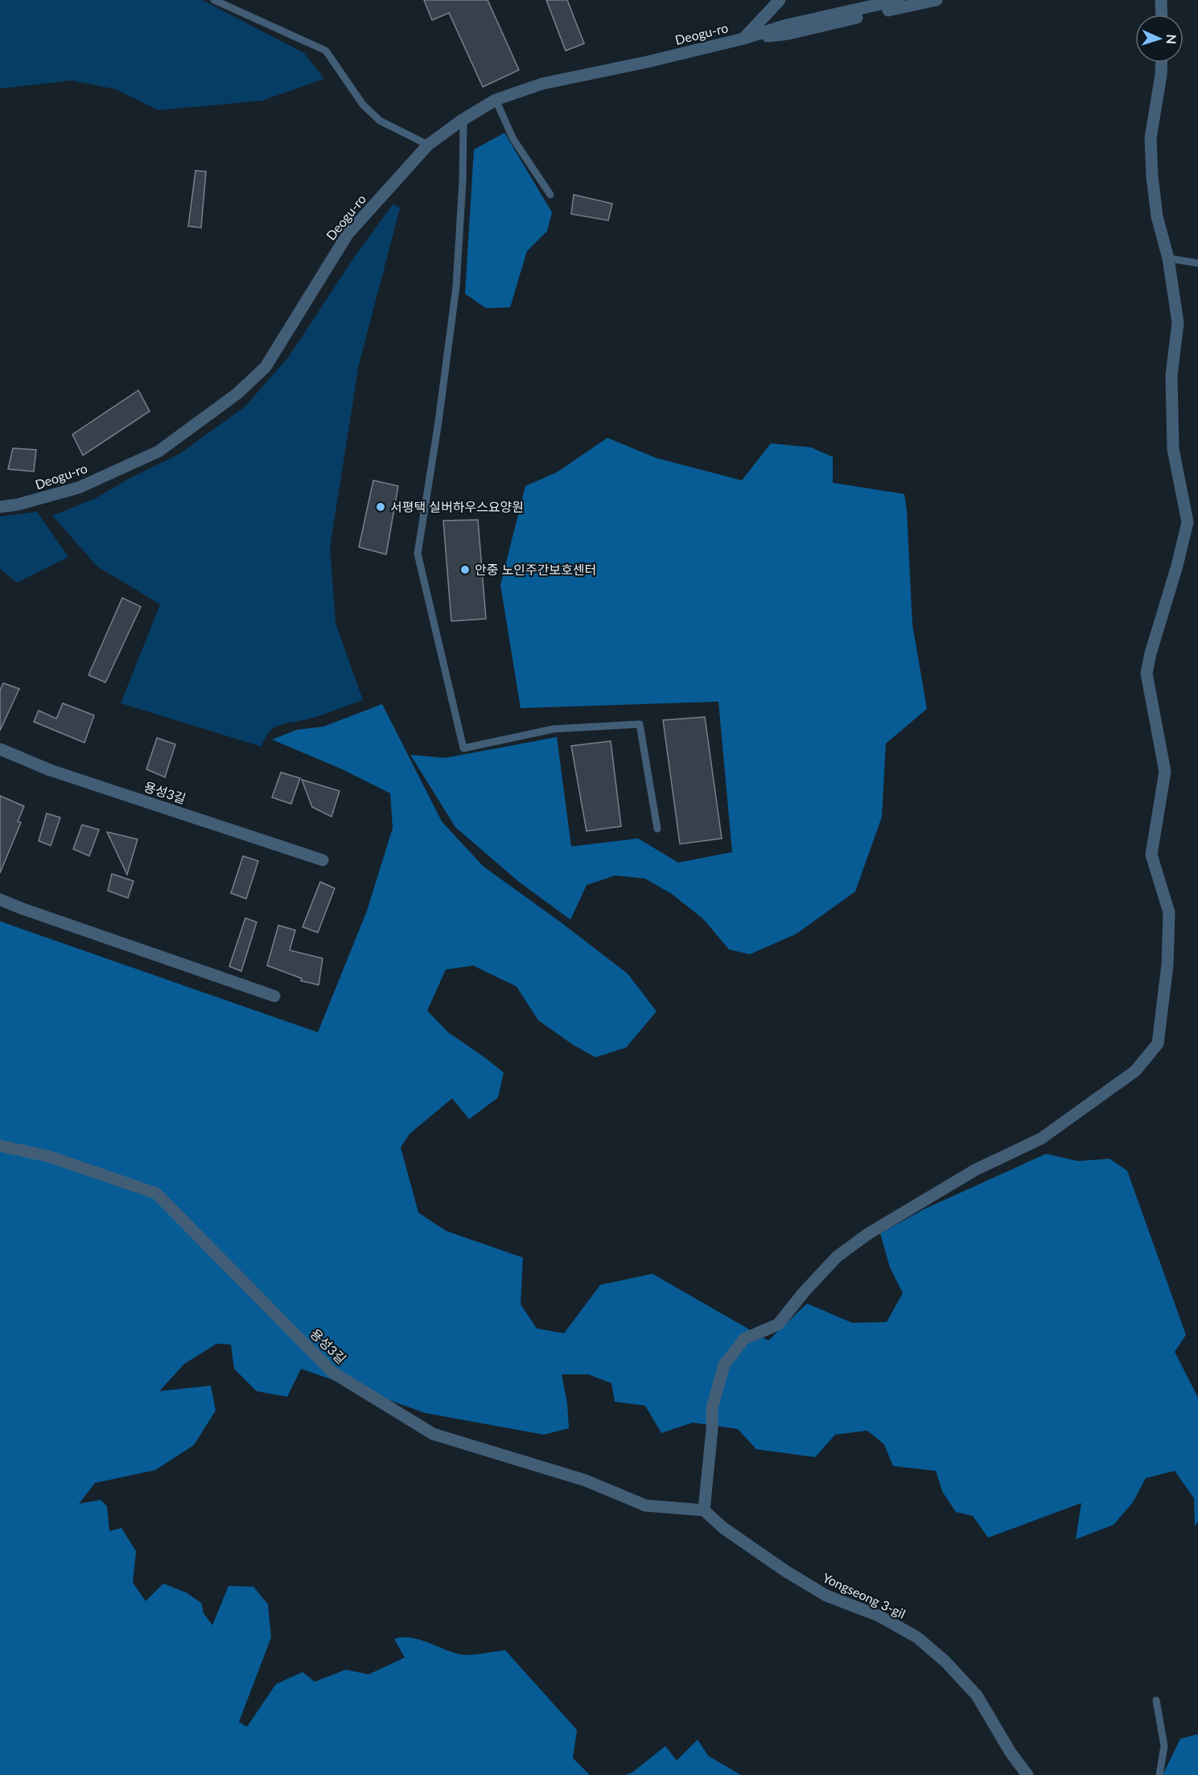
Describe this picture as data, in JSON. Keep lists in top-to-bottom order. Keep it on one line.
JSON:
{"streets":{"street":["Deogu-ro","용성3길","Yongseong 3-gil"]},"crossings":[["용성3길","Yongseong 3-gil"]],"places":["서평택 실버하우스요양원","안중 노인주간보호센터"],"north":"right"}
